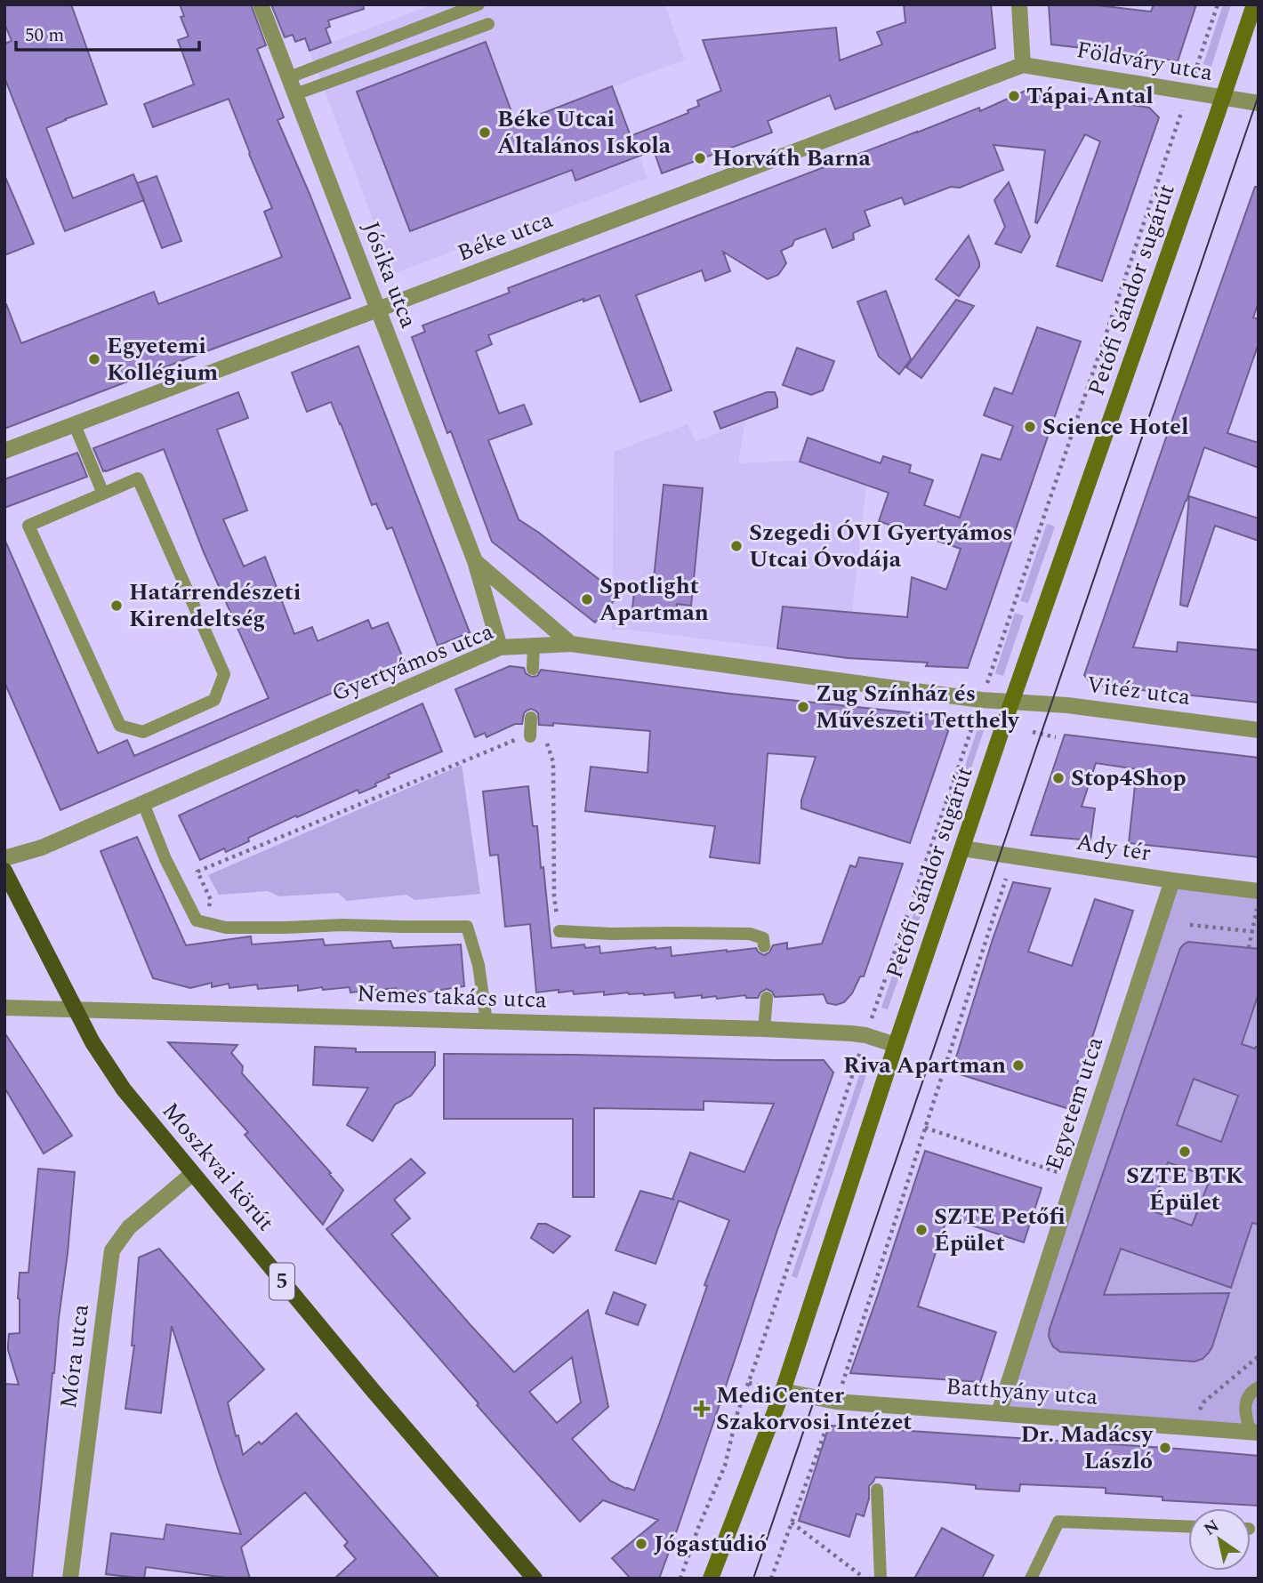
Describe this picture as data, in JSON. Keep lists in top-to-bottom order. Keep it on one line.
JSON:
{"streets":{"main road":["Moszkvai körút","5"],"street":["Földváry utca","Béke utca","Jósika utca","Petőfi Sándor sugárút","Gyertyámos utca","Vitéz utca","Ady tér","Nemes takács utca","Egyetem utca","Móra utca","Batthyány utca"]},"crossings":[["Földváry utca","Béke utca"],["Földváry utca","Petőfi Sándor sugárút"],["Béke utca","Jósika utca"],["Jósika utca","Gyertyámos utca"],["Petőfi Sándor sugárút","Gyertyámos utca"],["Petőfi Sándor sugárút","Vitéz utca"],["Petőfi Sándor sugárút","Ady tér"],["Petőfi Sándor sugárút","Nemes takács utca"],["Petőfi Sándor sugárút","Batthyány utca"],["Gyertyámos utca","Vitéz utca"],["Ady tér","Egyetem utca"],["Nemes takács utca","Moszkvai körút"],["Egyetem utca","Batthyány utca"],["Moszkvai körút","Móra utca"]],"places":{"other":["Tápai Antal","Béke Utcai Általános Iskola","Horváth Barna","Egyetemi Kollégium","Science Hotel","Szegedi ÓVI Gyertyámos Utcai Óvodája","Spotlight Apartman","Határrendészeti Kirendeltség","Zug Színház és Művészeti Tetthely","Stop4Shop","Riva Apartman","SZTE BTK Épület","SZTE Petőfi Épület","Dr. Madácsy László","Jógastúdió"],"health":["MediCenter Szakorvosi Intézet"]},"scale_bar":"50 m","north":"top left"}
